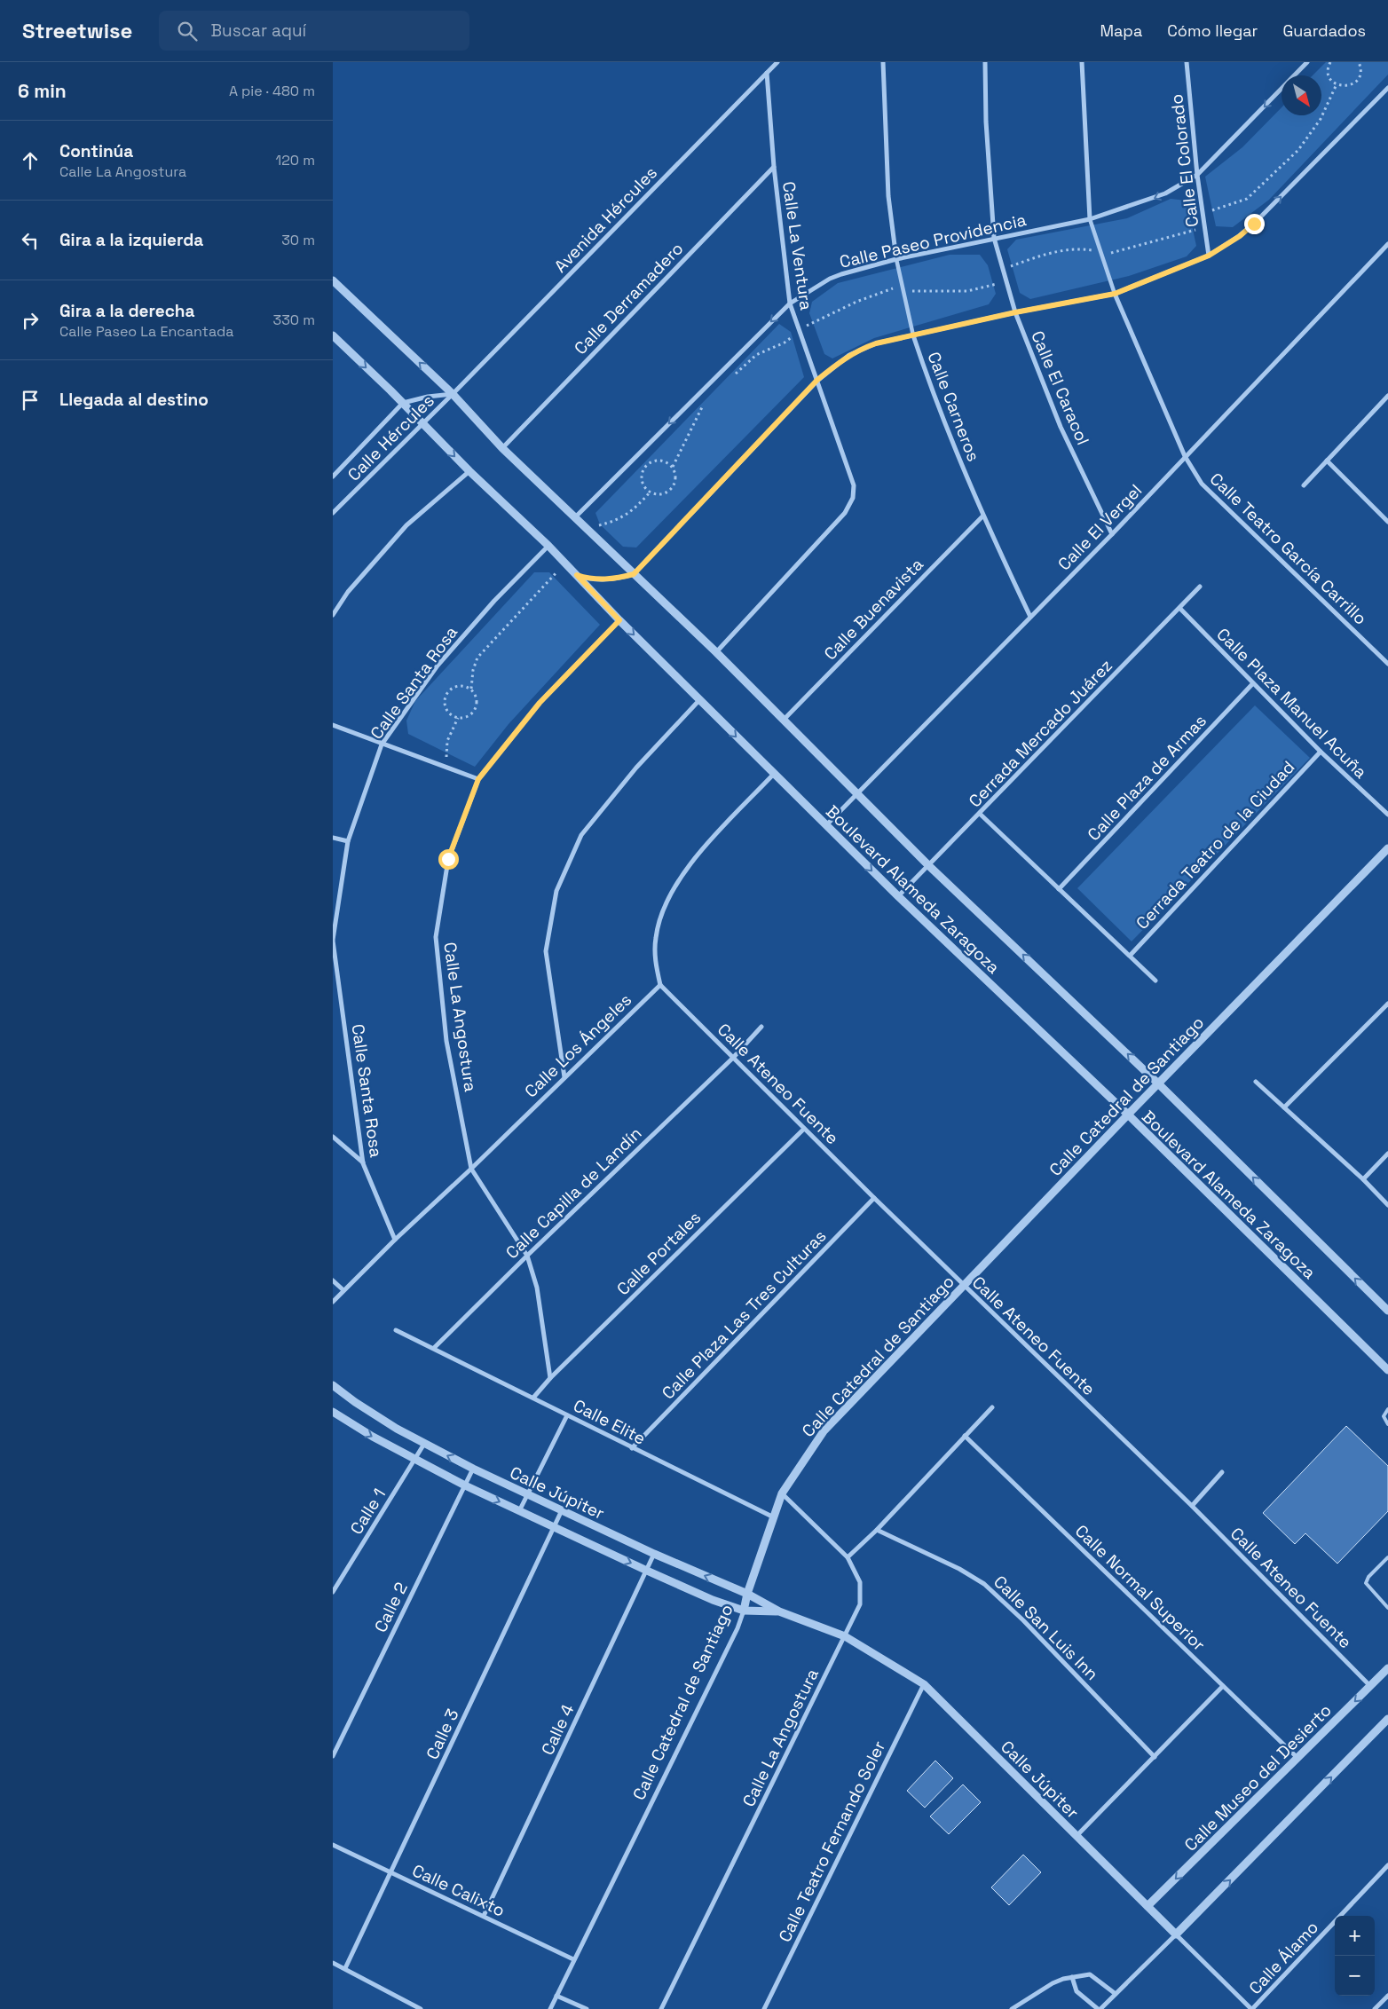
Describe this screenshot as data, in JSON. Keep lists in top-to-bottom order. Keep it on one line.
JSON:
{"streets":{"street":["Calle El Colorado","Avenida Hércules","Calle Paseo Providencia","Calle La Ventura","Calle Derramadero","Calle El Caracol","Calle Carneros","Calle Hércules","Calle El Vergel","Calle Teatro García Carrillo","Calle Buenavista","Calle Santa Rosa","Calle Plaza Manuel Acuña","Cerrada Mercado Juárez","Calle Plaza de Armas","Cerrada Teatro de la Ciudad","Boulevard Alameda Zaragoza","Calle La Angostura","Calle Los Ángeles","Calle Ateneo Fuente","Calle Catedral de Santiago","Calle Capilla de Landín","Calle Portales","Calle Plaza Las Tres Culturas","Calle Elite","Calle Júpiter","Calle 1","Calle Normal Superior","Calle 2","Calle San Luis Inn","Calle 4","Calle 3","Calle Museo del Desierto","Calle Teatro Fernando Soler","Calle Calixto","Calle Álamo"]},"crossings":[["Calle El Colorado","Calle Paseo Providencia"],["Avenida Hércules","Calle La Ventura"],["Avenida Hércules","Calle Hércules"],["Avenida Hércules","Boulevard Alameda Zaragoza"],["Calle Paseo Providencia","Calle La Ventura"],["Calle Paseo Providencia","Calle El Caracol"],["Calle Paseo Providencia","Calle Carneros"],["Calle Paseo Providencia","Calle Teatro García Carrillo"],["Calle Paseo Providencia","Boulevard Alameda Zaragoza"],["Calle La Ventura","Calle Derramadero"],["Calle La Ventura","Boulevard Alameda Zaragoza"],["Calle Derramadero","Boulevard Alameda Zaragoza"],["Calle El Caracol","Calle El Vergel"],["Calle Carneros","Calle El Vergel"],["Calle Carneros","Calle Buenavista"],["Calle Hércules","Boulevard Alameda Zaragoza"],["Calle El Vergel","Calle Teatro García Carrillo"],["Calle El Vergel","Boulevard Alameda Zaragoza"],["Calle Buenavista","Boulevard Alameda Zaragoza"],["Calle Santa Rosa","Boulevard Alameda Zaragoza"],["Calle Santa Rosa","Calle Los Ángeles"],["Calle Plaza Manuel Acuña","Cerrada Mercado Juárez"],["Calle Plaza Manuel Acuña","Calle Plaza de Armas"],["Calle Plaza Manuel Acuña","Cerrada Teatro de la Ciudad"],["Cerrada Mercado Juárez","Boulevard Alameda Zaragoza"],["Boulevard Alameda Zaragoza","Calle La Angostura"],["Boulevard Alameda Zaragoza","Calle Catedral de Santiago"],["Calle La Angostura","Calle Los Ángeles"],["Calle La Angostura","Calle Catedral de Santiago"],["Calle La Angostura","Calle Capilla de Landín"],["Calle La Angostura","Calle Portales"],["Calle La Angostura","Calle Júpiter"],["Calle Los Ángeles","Calle Ateneo Fuente"],["Calle Ateneo Fuente","Calle Catedral de Santiago"],["Calle Ateneo Fuente","Calle Capilla de Landín"],["Calle Ateneo Fuente","Calle Portales"],["Calle Ateneo Fuente","Calle Plaza Las Tres Culturas"],["Calle Ateneo Fuente","Calle Museo del Desierto"],["Calle Catedral de Santiago","Calle Elite"],["Calle Catedral de Santiago","Calle Júpiter"],["Calle Catedral de Santiago","Calle Calixto"],["Calle Capilla de Landín","Calle Elite"],["Calle Portales","Calle Elite"],["Calle Plaza Las Tres Culturas","Calle Elite"],["Calle Júpiter","Calle 1"],["Calle Júpiter","Calle 2"],["Calle Júpiter","Calle 4"],["Calle Júpiter","Calle 3"],["Calle Júpiter","Calle Museo del Desierto"],["Calle Júpiter","Calle Teatro Fernando Soler"],["Calle Júpiter","Calle Álamo"],["Calle Normal Superior","Calle Museo del Desierto"],["Calle 4","Calle Calixto"],["Calle 3","Calle Calixto"]],"one_way":["Calle Paseo Providencia"],"north":"bottom right","page":{"header":"Streetwise","search":"Buscar aquí","nav":["Mapa","Cómo llegar","Guardados"],"heading":["6 min","A pie · 480 m"],"list":[["Continúa","Calle La Angostura","120 m"],["Gira a la izquierda","30 m"],["Gira a la derecha","Calle Paseo La Encantada","330 m"],"Llegada al destino"],"map_buttons":["+","−"]}}
